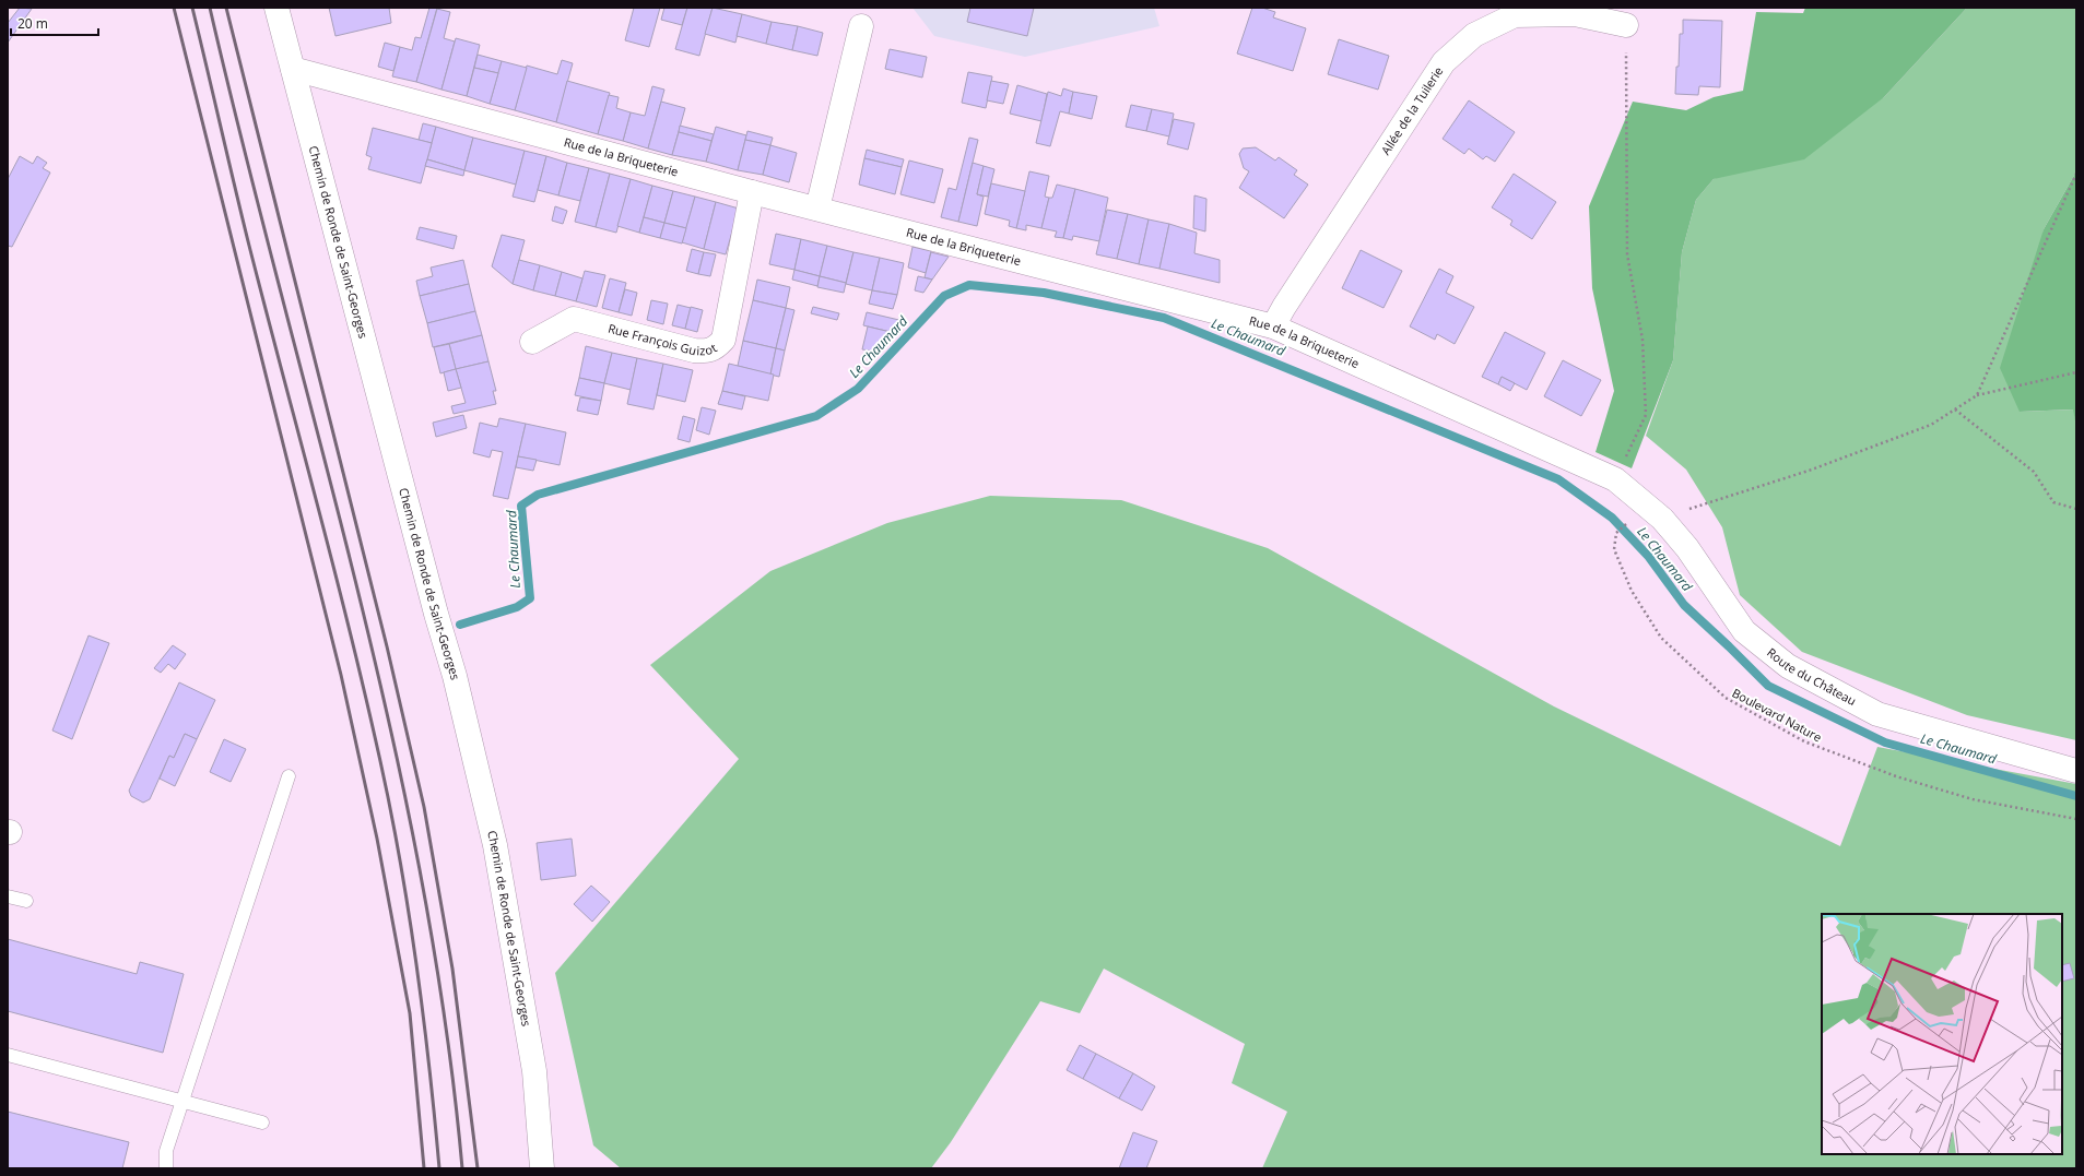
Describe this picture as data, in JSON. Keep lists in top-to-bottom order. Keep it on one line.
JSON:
{"streets":{"street":["Allée de la Tuilerie","Rue de la Briqueterie","Chemin de Ronde de Saint-Georges","Rue François Guizot","Route du Château"],"path":["Boulevard Nature"]},"crossings":[["Allée de la Tuilerie","Rue de la Briqueterie"],["Rue de la Briqueterie","Chemin de Ronde de Saint-Georges"],["Rue de la Briqueterie","Rue François Guizot"],["Rue de la Briqueterie","Route du Château"]],"water":["Le Chaumard"],"scale_bar":"20 m"}
